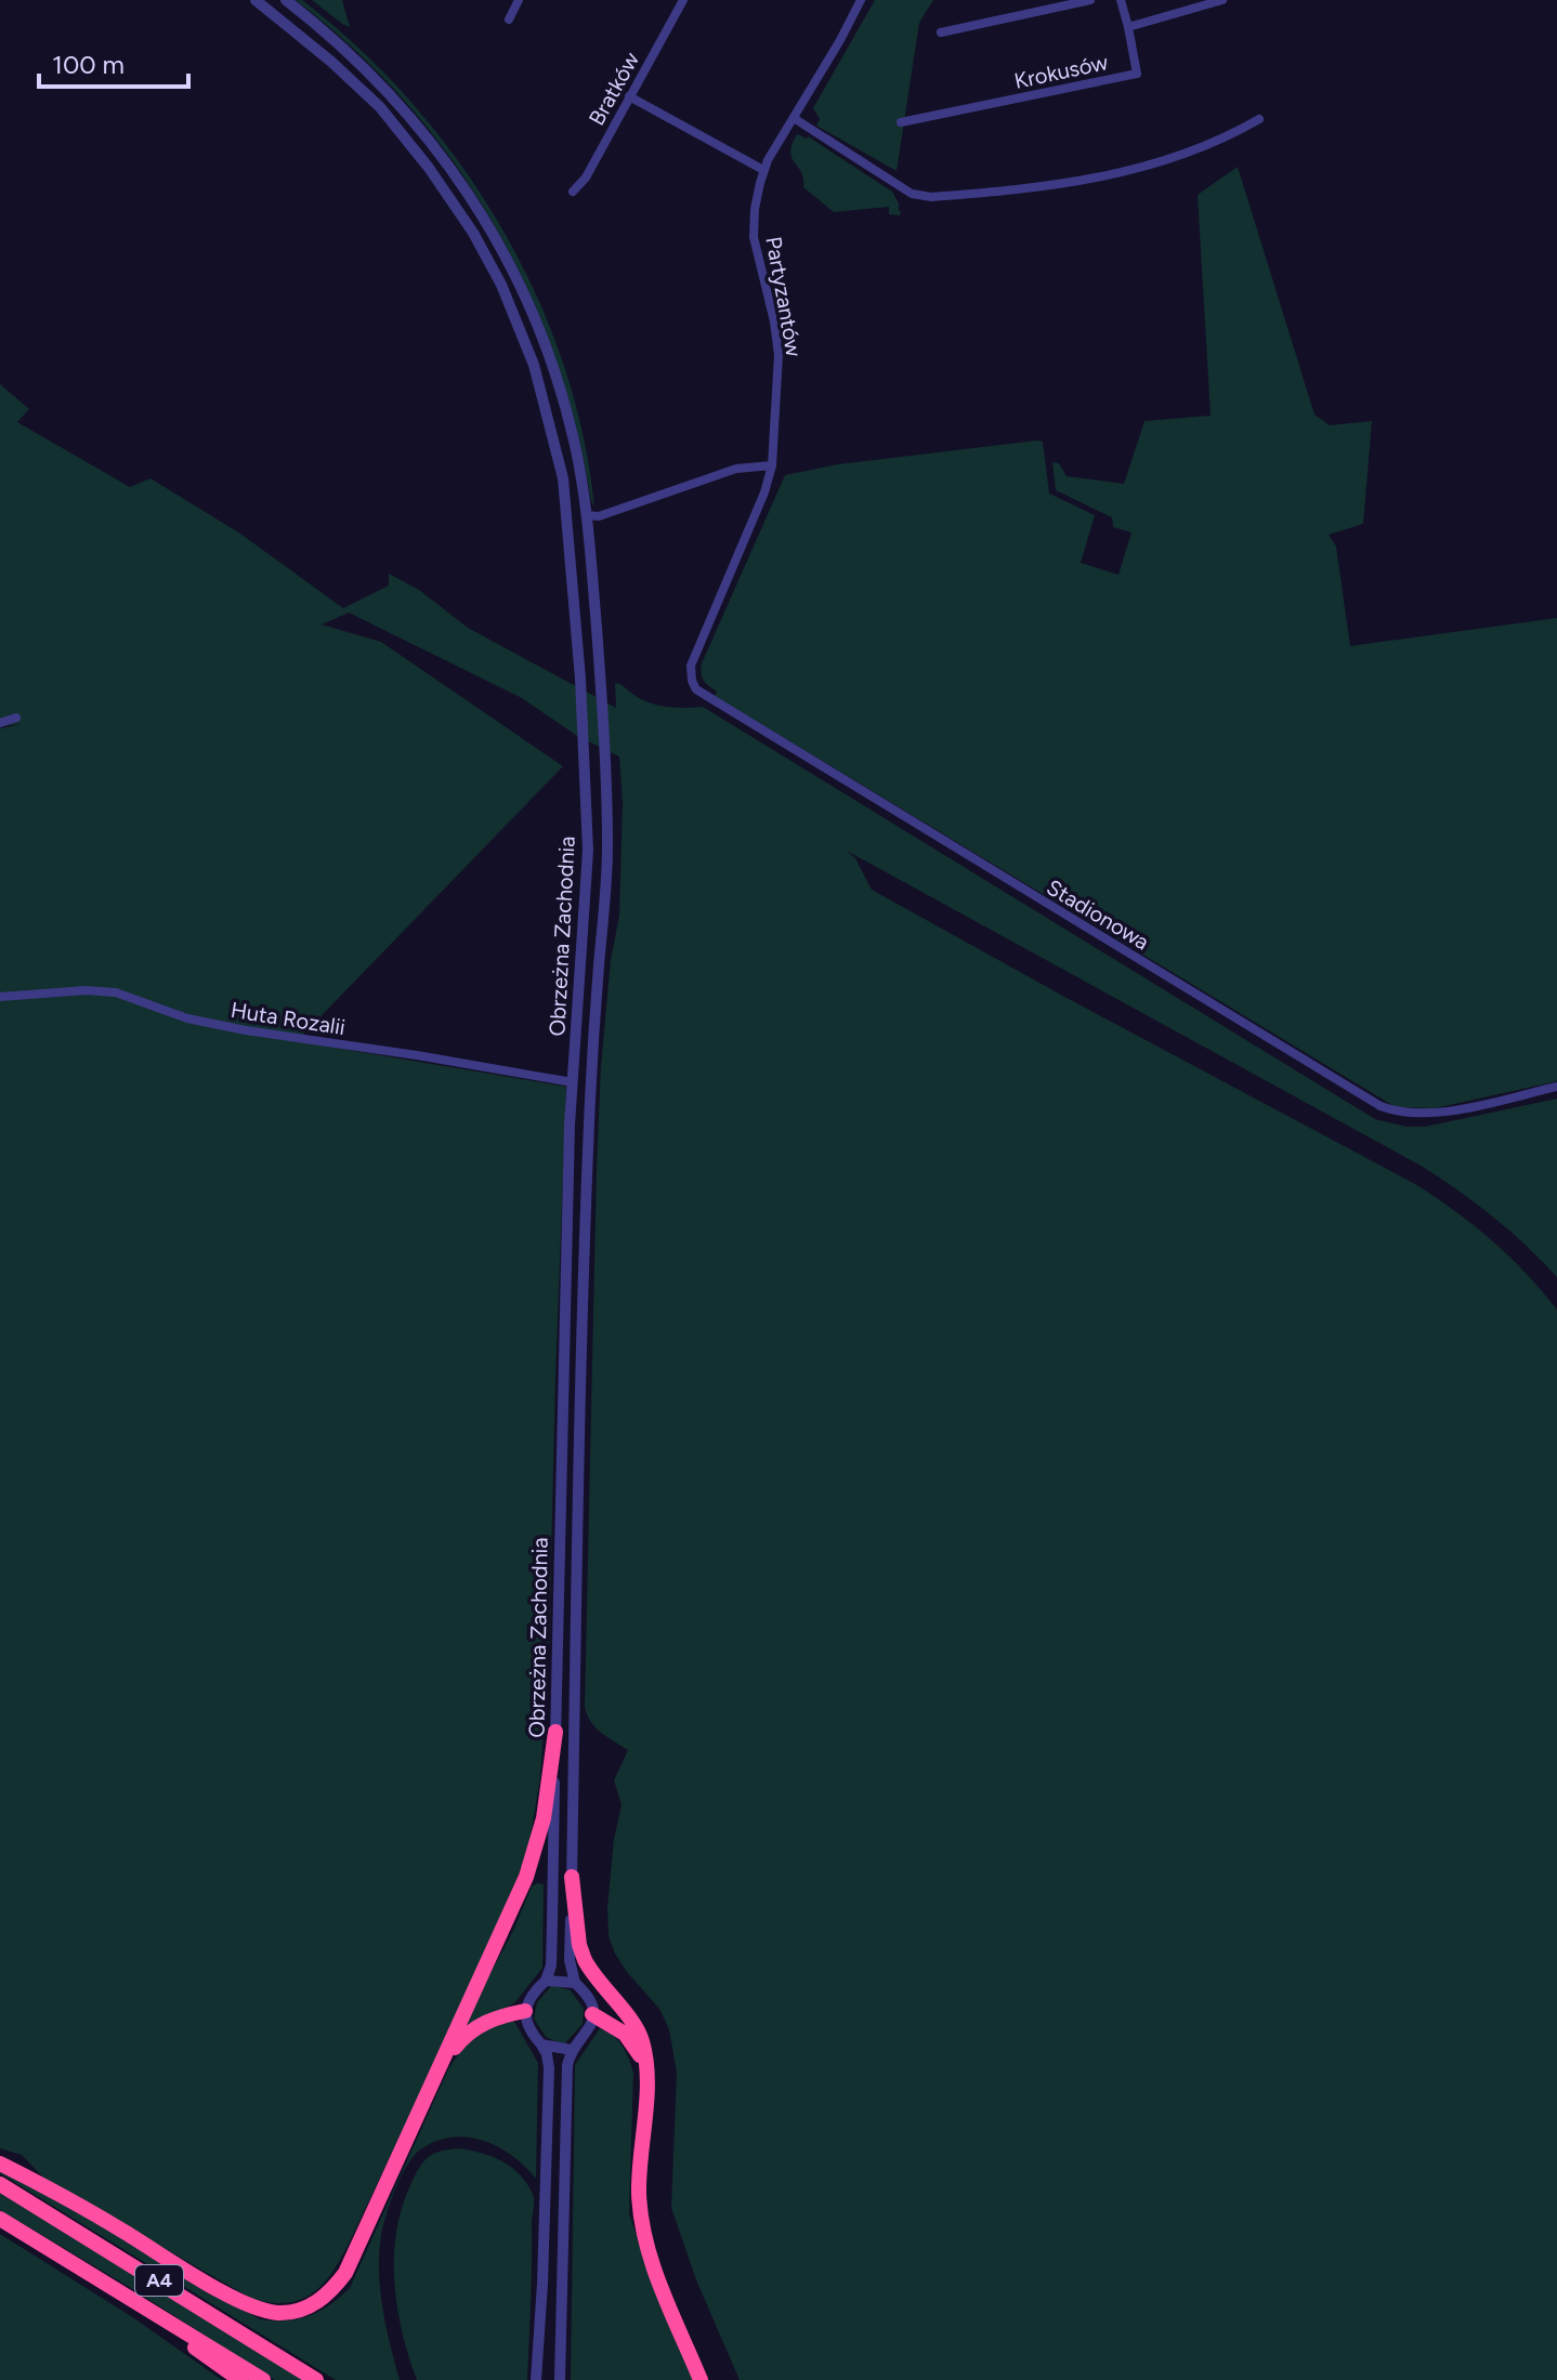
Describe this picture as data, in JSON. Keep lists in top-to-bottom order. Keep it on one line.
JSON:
{"streets":{"highway":["A4"],"street":["Krokusów","Bratków","Partyzantów","Stadionowa","Obrzeżna Zachodnia","Huta Rozalii"]},"crossings":[["Partyzantów","Stadionowa"],["Obrzeżna Zachodnia","Huta Rozalii"]],"scale_bar":"100 m"}
